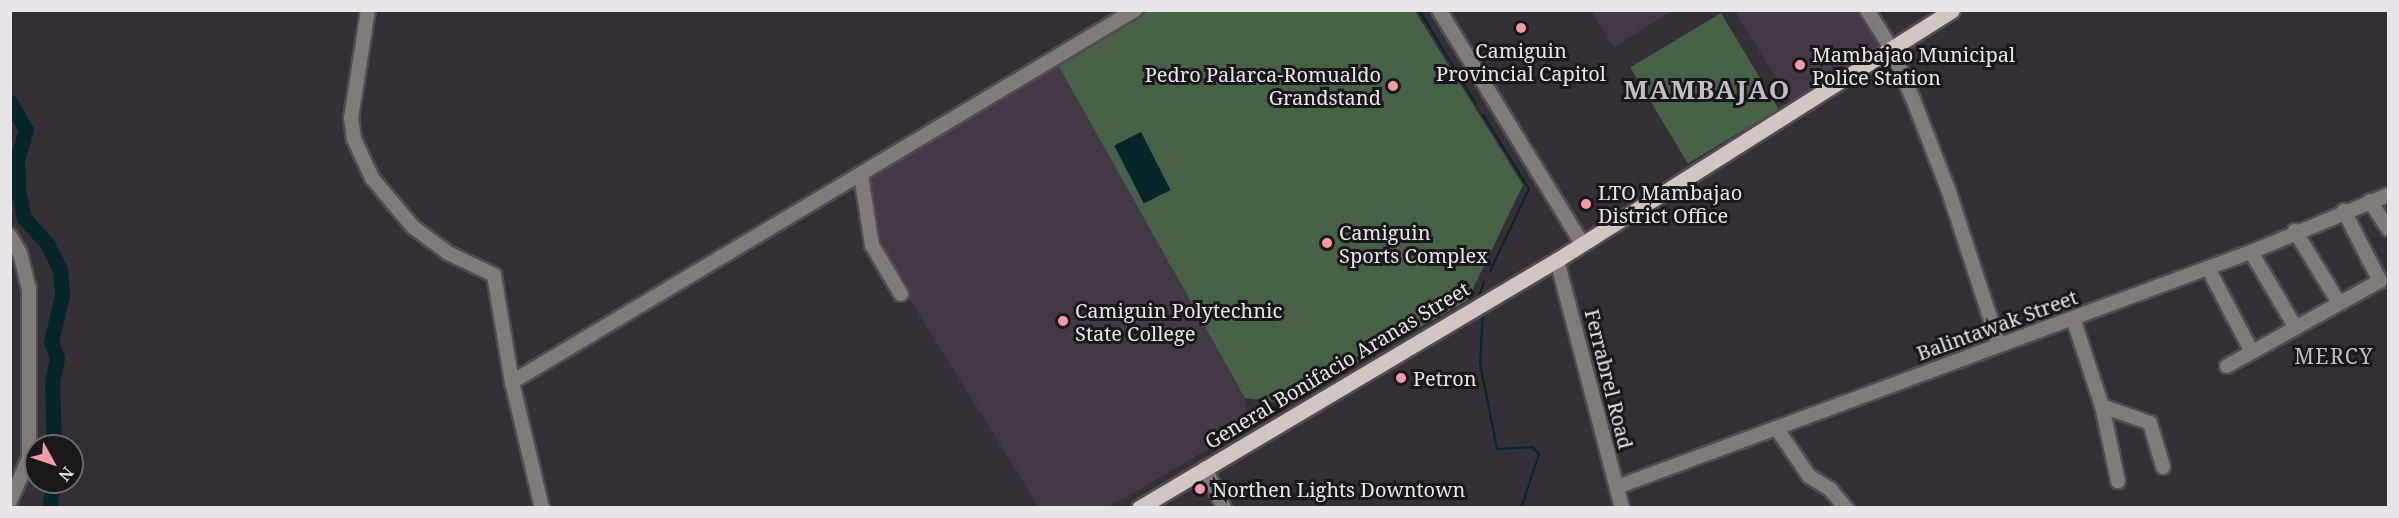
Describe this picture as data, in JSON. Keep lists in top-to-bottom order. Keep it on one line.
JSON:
{"streets":{"main road":["General Bonifacio Aranas Street"],"street":["Balintawak Street","Ferrabrel Road"]},"crossings":[["Balintawak Street","Ferrabrel Road"],["General Bonifacio Aranas Street","Ferrabrel Road"]],"districts":["MAMBAJAO","MERCY"],"places":["Camiguin Provincial Capitol","Mambajao Municipal Police Station","Pedro Palarca-Romualdo Grandstand","LTO Mambajao District Office","Camiguin Sports Complex","Camiguin Polytechnic State College","Petron","Northen Lights Downtown"],"north":"bottom right"}
